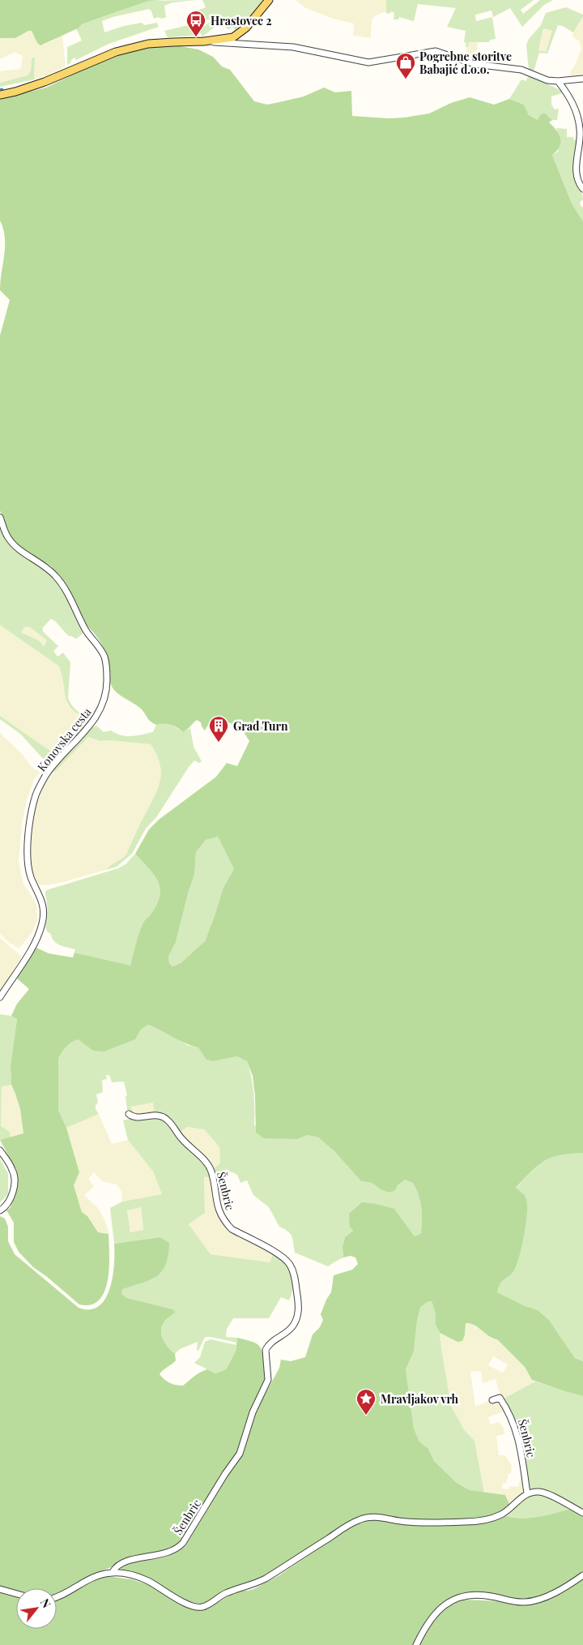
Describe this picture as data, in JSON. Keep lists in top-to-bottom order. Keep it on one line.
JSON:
{"streets":{"street":["Konovska cesta","Šenbric"]},"places":{"bus stop":["Hrastovec 2"],"shop":["Pogrebne storitve Babajić d.o.o."],"building":["Grad Turn"],"place":["Mravljakov vrh"]},"north":"top right"}
